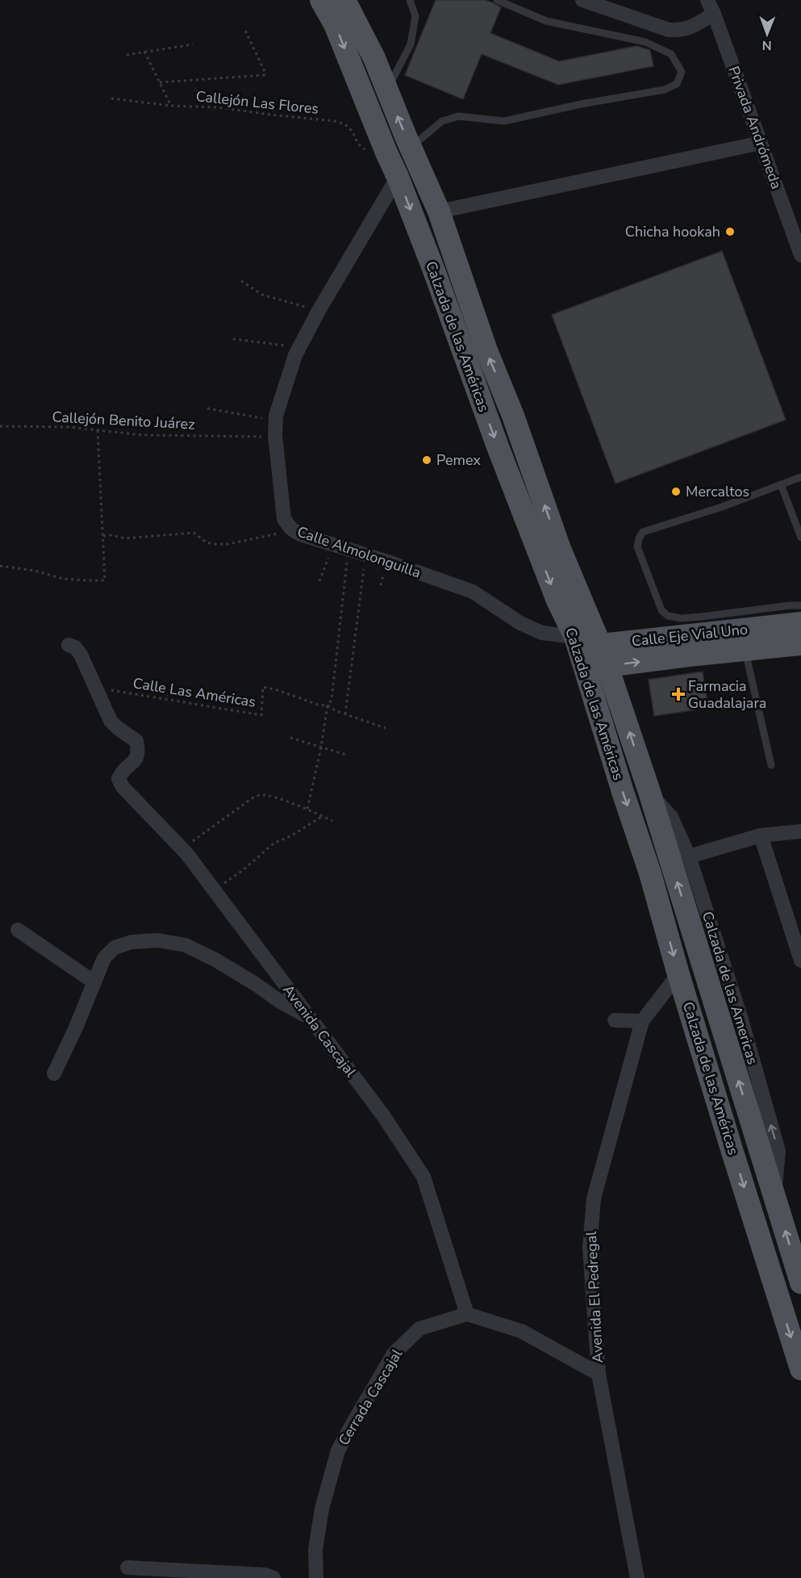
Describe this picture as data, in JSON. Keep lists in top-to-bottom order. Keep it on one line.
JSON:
{"streets":{"main road":["Calzada de las Américas","Calle Eje Vial Uno"],"street":["Privada Andrómeda","Calle Almolonguilla","Calzada de las Americas","Avenida Cascajal","Avenida El Pedregal","Cerrada Cascajal"],"path":["Callejón Las Flores","Callejón Benito Juárez","Calle Las Américas"]},"crossings":[["Callejón Las Flores","Calzada de las Américas"],["Calzada de las Américas","Calle Almolonguilla"],["Calzada de las Américas","Calle Eje Vial Uno"],["Calzada de las Américas","Calzada de las Americas"],["Calzada de las Américas","Avenida El Pedregal"],["Callejón Benito Juárez","Calle Almolonguilla"],["Calle Almolonguilla","Calle Eje Vial Uno"],["Calle Las Américas","Avenida Cascajal"],["Avenida Cascajal","Cerrada Cascajal"]],"places":{"other":["Chicha hookah","Pemex","Mercaltos"],"health":["Farmacia Guadalajara"]},"north":"bottom"}
